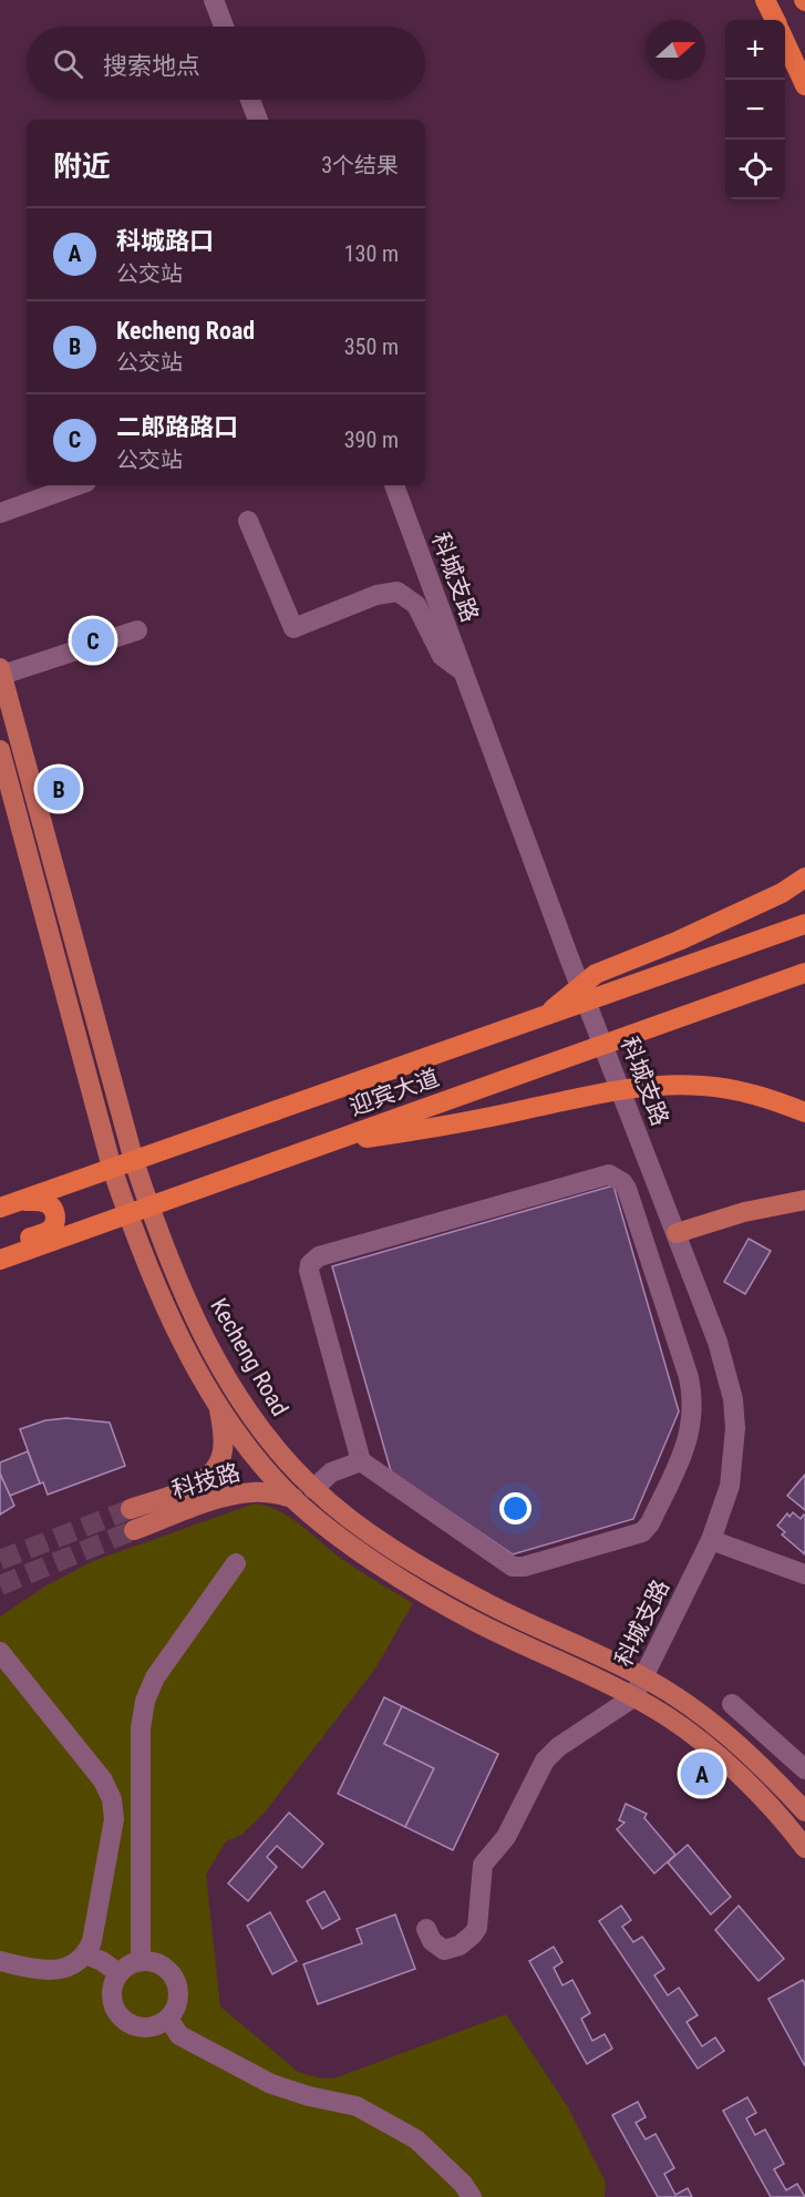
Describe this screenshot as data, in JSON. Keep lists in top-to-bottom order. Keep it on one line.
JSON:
{"streets":{"highway":["迎宾大道"],"main road":["Kecheng Road","科技路"],"street":["科城支路"]},"crossings":[["科城支路","Kecheng Road"],["迎宾大道","Kecheng Road"],["Kecheng Road","科技路"]],"north":"right","page":{"map_buttons":["+","−"],"search":"搜索地点","heading":["附近","3个结果"],"list":[{"mark":"A","name":"科城路口","note":"公交站","value":"130 m"},{"mark":"B","name":"Kecheng Road","note":"公交站","value":"350 m"},{"mark":"C","name":"二郎路路口","note":"公交站","value":"390 m"}],"pins":["C","B","A"]}}
